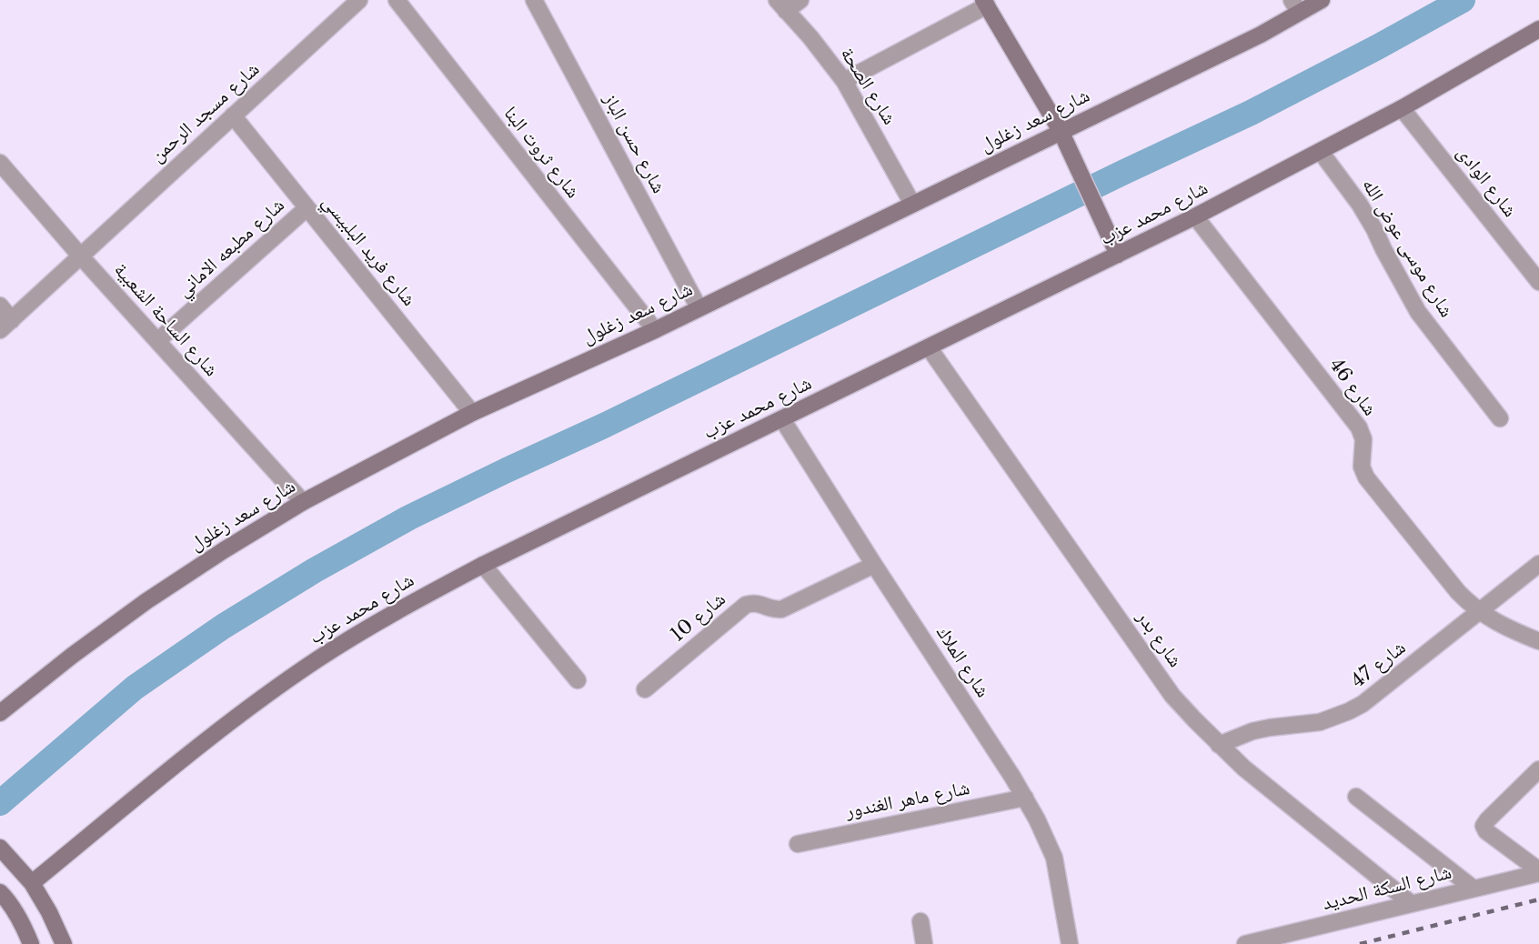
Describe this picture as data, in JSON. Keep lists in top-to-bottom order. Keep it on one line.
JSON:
{"streets":{"main road":["شارع سعد زغلول","شارع محمد عزب"],"street":["شارع الصحة","شارع مسجد الرحمن","شارع حسن الباز","شارع ثروت البنا","شارع الوادى","شارع مطبعه الاماني","شارع موسى عوض الله","شارع فريد البلبيسي","شارع الساحة الشعبية","شارع 46","شارع 10","شارع بدر","شارع الملاك","شارع 47","شارع ماهر الغندور","شارع السكة الحديد"]},"crossings":[["شارع الصحة","شارع سعد زغلول"],["شارع مسجد الرحمن","شارع فريد البلبيسي"],["شارع مسجد الرحمن","شارع الساحة الشعبية"],["شارع سعد زغلول","شارع حسن الباز"],["شارع سعد زغلول","شارع ثروت البنا"],["شارع سعد زغلول","شارع فريد البلبيسي"],["شارع سعد زغلول","شارع الساحة الشعبية"],["شارع الوادى","شارع محمد عزب"],["شارع محمد عزب","شارع موسى عوض الله"],["شارع محمد عزب","شارع 46"],["شارع محمد عزب","شارع بدر"],["شارع محمد عزب","شارع الملاك"],["شارع مطبعه الاماني","شارع فريد البلبيسي"],["شارع مطبعه الاماني","شارع الساحة الشعبية"],["شارع 46","شارع 47"],["شارع 10","شارع الملاك"],["شارع بدر","شارع 47"],["شارع بدر","شارع السكة الحديد"],["شارع الملاك","شارع ماهر الغندور"]]}
